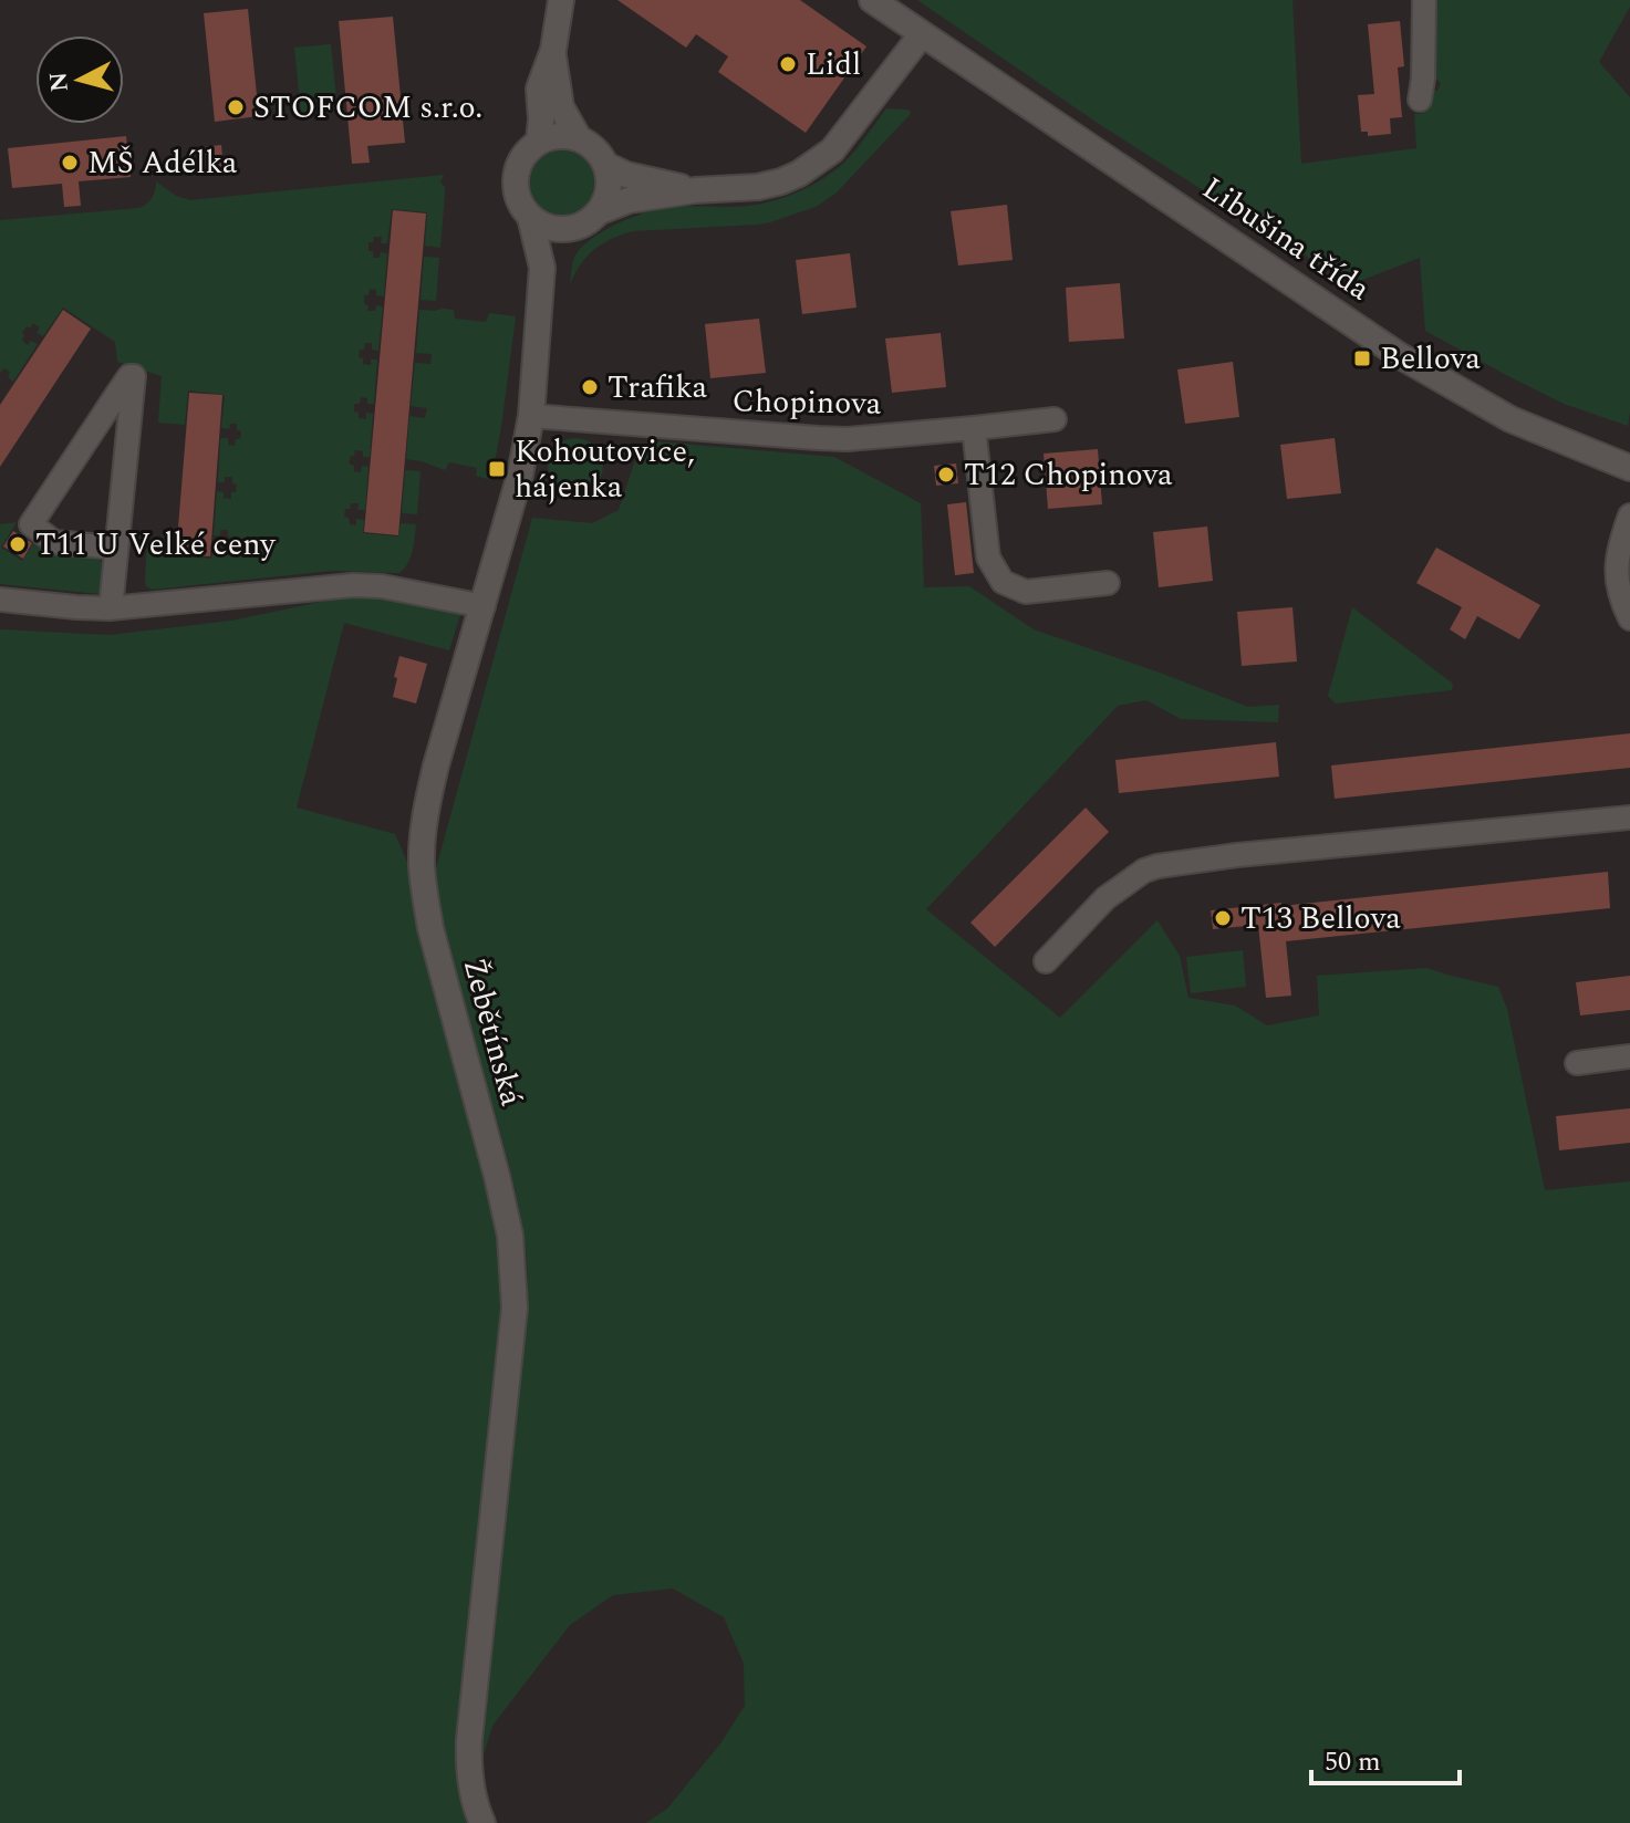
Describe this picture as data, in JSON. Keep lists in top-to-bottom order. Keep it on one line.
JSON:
{"streets":{"street":["Libušina třída","Chopinova","Žebětínská"]},"crossings":[["Chopinova","Žebětínská"]],"places":{"other":["Lidl","STOFCOM s.r.o.","MŠ Adélka","Trafika","T12 Chopinova","T11 U Velké ceny","T13 Bellova"],"transit":["Bellova","Kohoutovice, hájenka"]},"scale_bar":"50 m","north":"left"}
